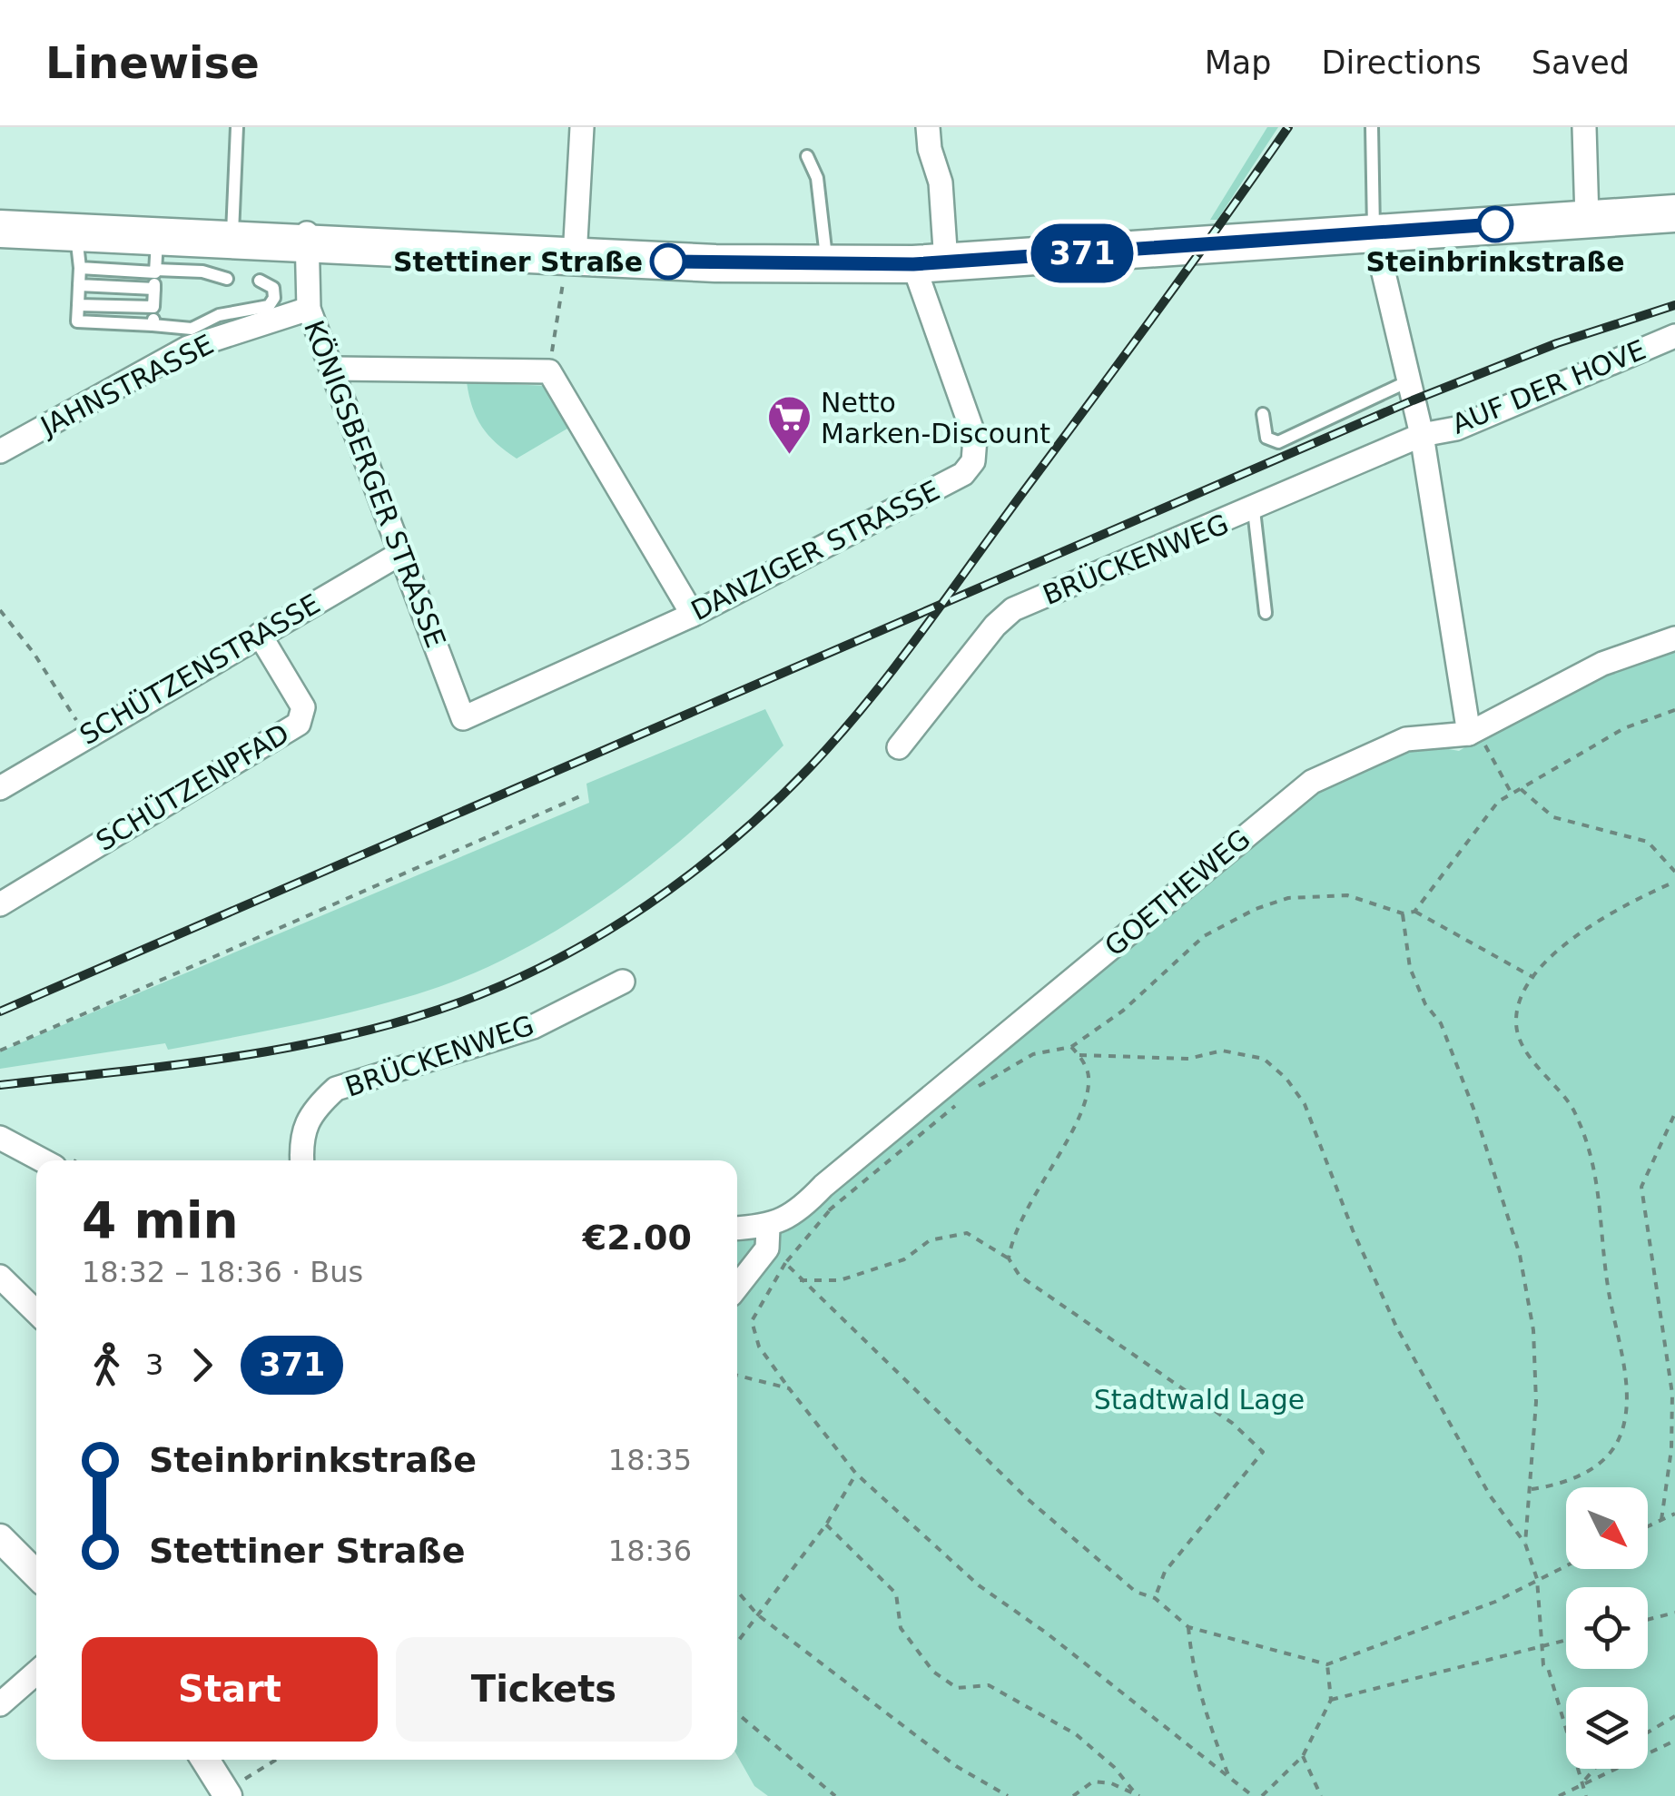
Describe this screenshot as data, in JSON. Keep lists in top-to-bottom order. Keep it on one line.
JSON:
{"streets":{"street":["JAHNSTRASSE","AUF DER HOVE","KÖNIGSBERGER STRASSE","DANZIGER STRASSE","BRÜCKENWEG","SCHÜTZENSTRASSE","SCHÜTZENPFAD","GOETHEWEG"]},"crossings":[["JAHNSTRASSE","KÖNIGSBERGER STRASSE"],["AUF DER HOVE","BRÜCKENWEG"],["KÖNIGSBERGER STRASSE","DANZIGER STRASSE"],["KÖNIGSBERGER STRASSE","SCHÜTZENSTRASSE"],["SCHÜTZENSTRASSE","SCHÜTZENPFAD"]],"parks":["Stadtwald Lage"],"places":{"other":["Steinbrinkstraße","Stettiner Straße"],"supermarket":["Netto Marken-Discount"]},"lines":["bus line 371"],"north":"bottom right","page":{"header":"Linewise","nav":["Map","Directions","Saved"],"on_map":"371","heading":["4 min","18:32 – 18:36 · Bus","€2.00"],"legs":["3","371"],"list":[{"name":"Steinbrinkstraße","value":"18:35"},{"name":"Stettiner Straße","value":"18:36"}],"buttons":["Start","Tickets"]}}
